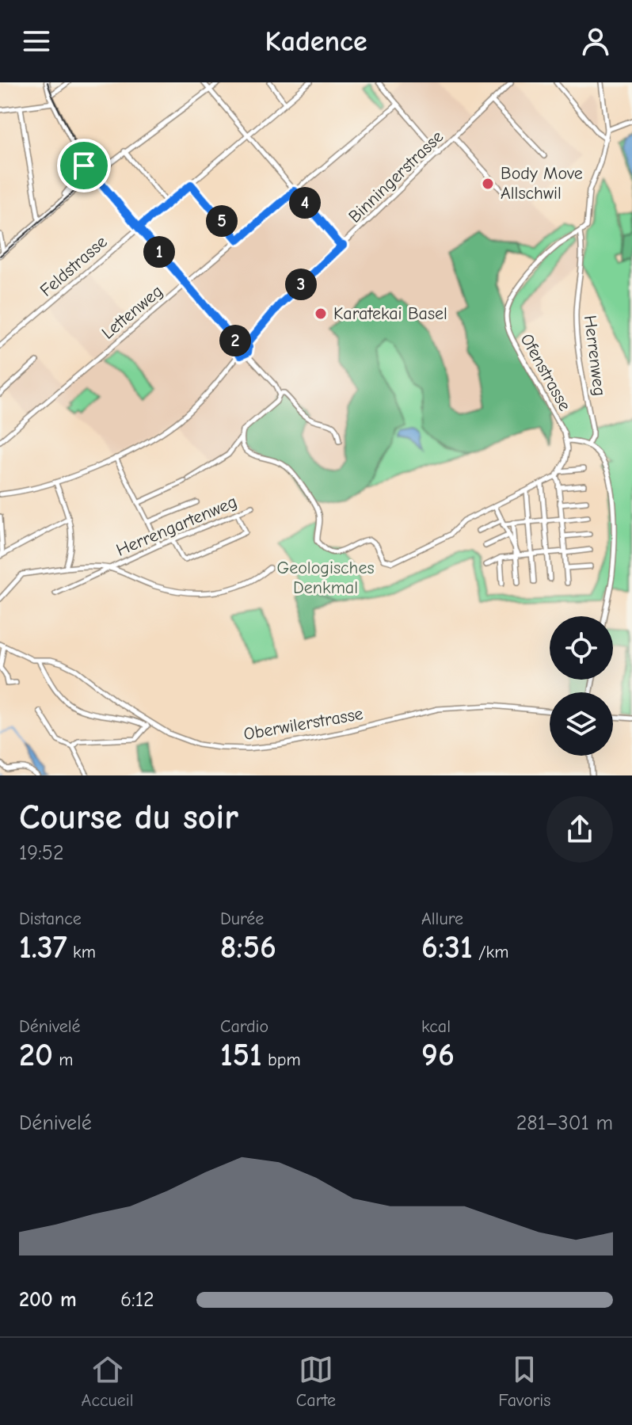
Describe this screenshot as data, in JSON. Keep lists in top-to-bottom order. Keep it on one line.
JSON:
{"streets":{"street":["Binningerstrasse","Feldstrasse","Lettenweg","Herrenweg","Ofenstrasse","Herrengartenweg","Oberwilerstrasse"]},"crossings":[["Herrenweg","Ofenstrasse"]],"parks":["Geologisches Denkmal"],"places":["Body Move Allschwil","Karatekai Basel"],"page":{"header":"Kadence","pins":["4","5","1","3","2"],"heading":["Course du soir","19:52"],"stats":[["Distance","1.37 km"],["Durée","8:56"],["Allure","6:31 /km"],["Dénivelé","20 m"],["Cardio","151 bpm"],["kcal","96"]],"chart":["Dénivelé","281–301 m"],"list":[{"name":"200 m","note":"6:12"}],"tabs":["Accueil","Carte","Favoris"]}}
